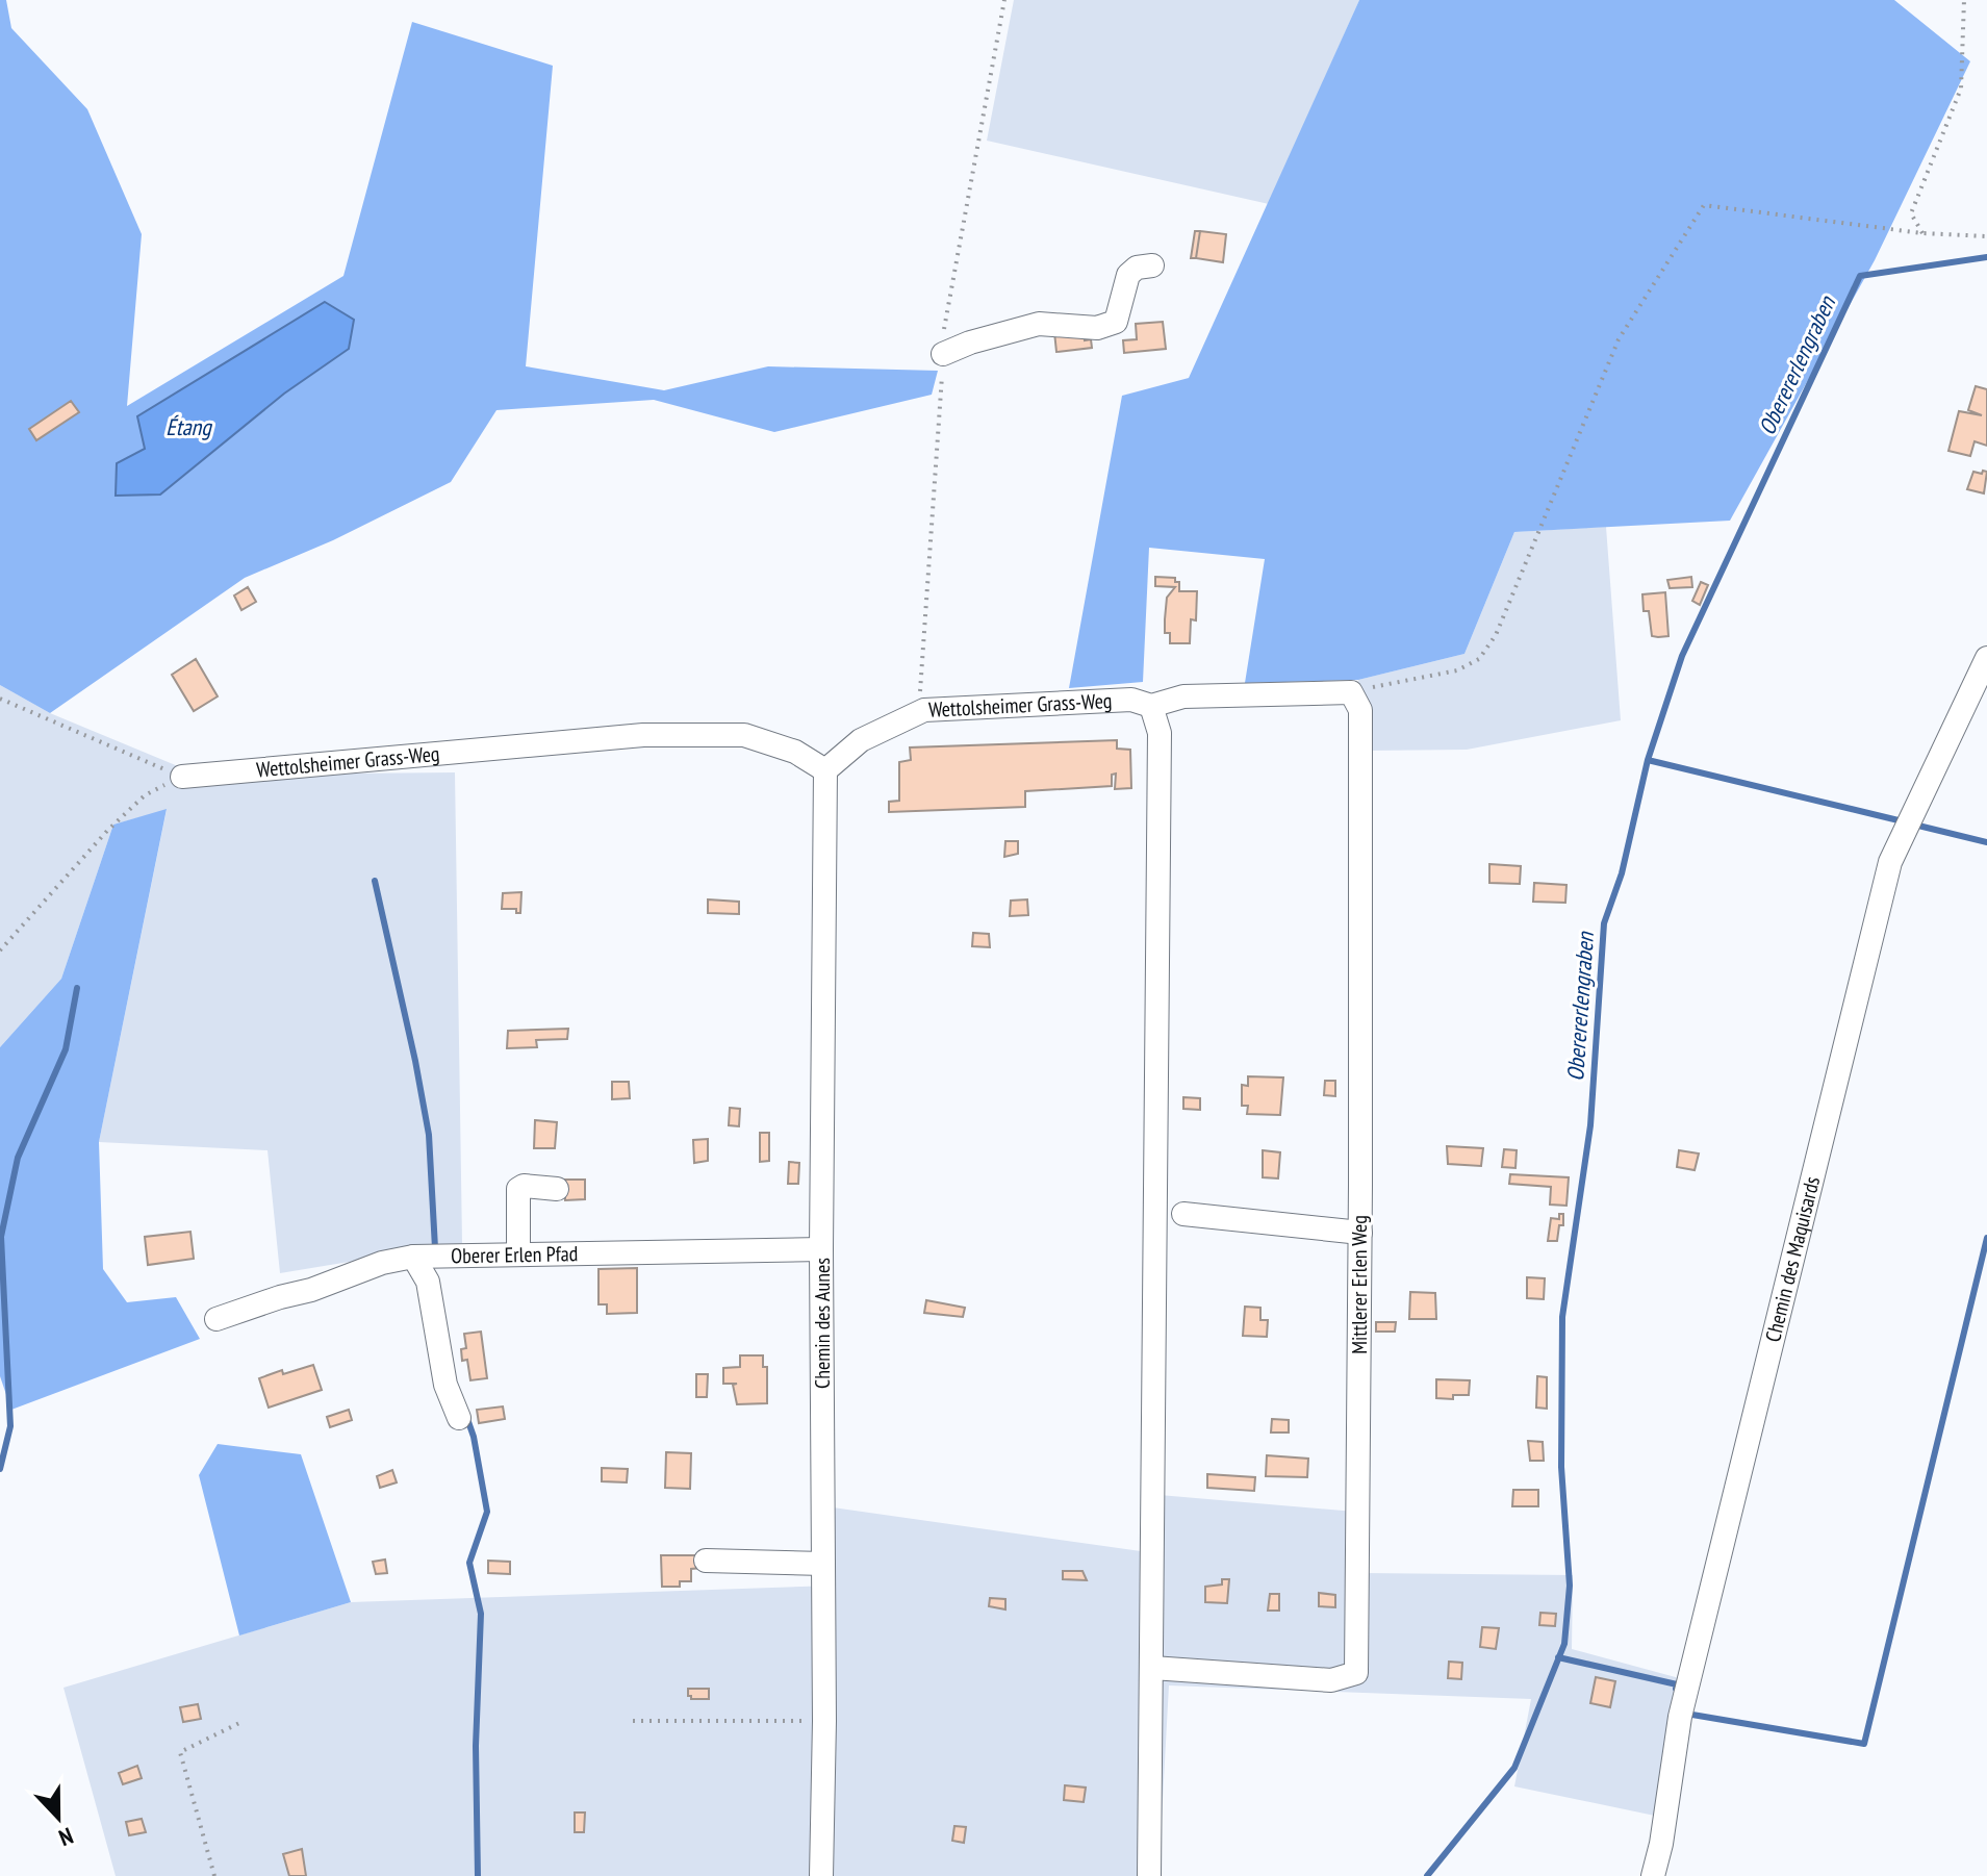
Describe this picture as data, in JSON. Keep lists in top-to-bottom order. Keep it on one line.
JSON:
{"streets":{"street":["Wettolsheimer Grass-Weg","Oberer Erlen Pfad","Chemin des Maquisards","Mittlerer Erlen Weg","Chemin des Aunes"]},"crossings":[["Wettolsheimer Grass-Weg","Mittlerer Erlen Weg"],["Wettolsheimer Grass-Weg","Chemin des Aunes"],["Oberer Erlen Pfad","Chemin des Aunes"]],"water":["Oberererlengraben","Étang"],"north":"bottom"}
